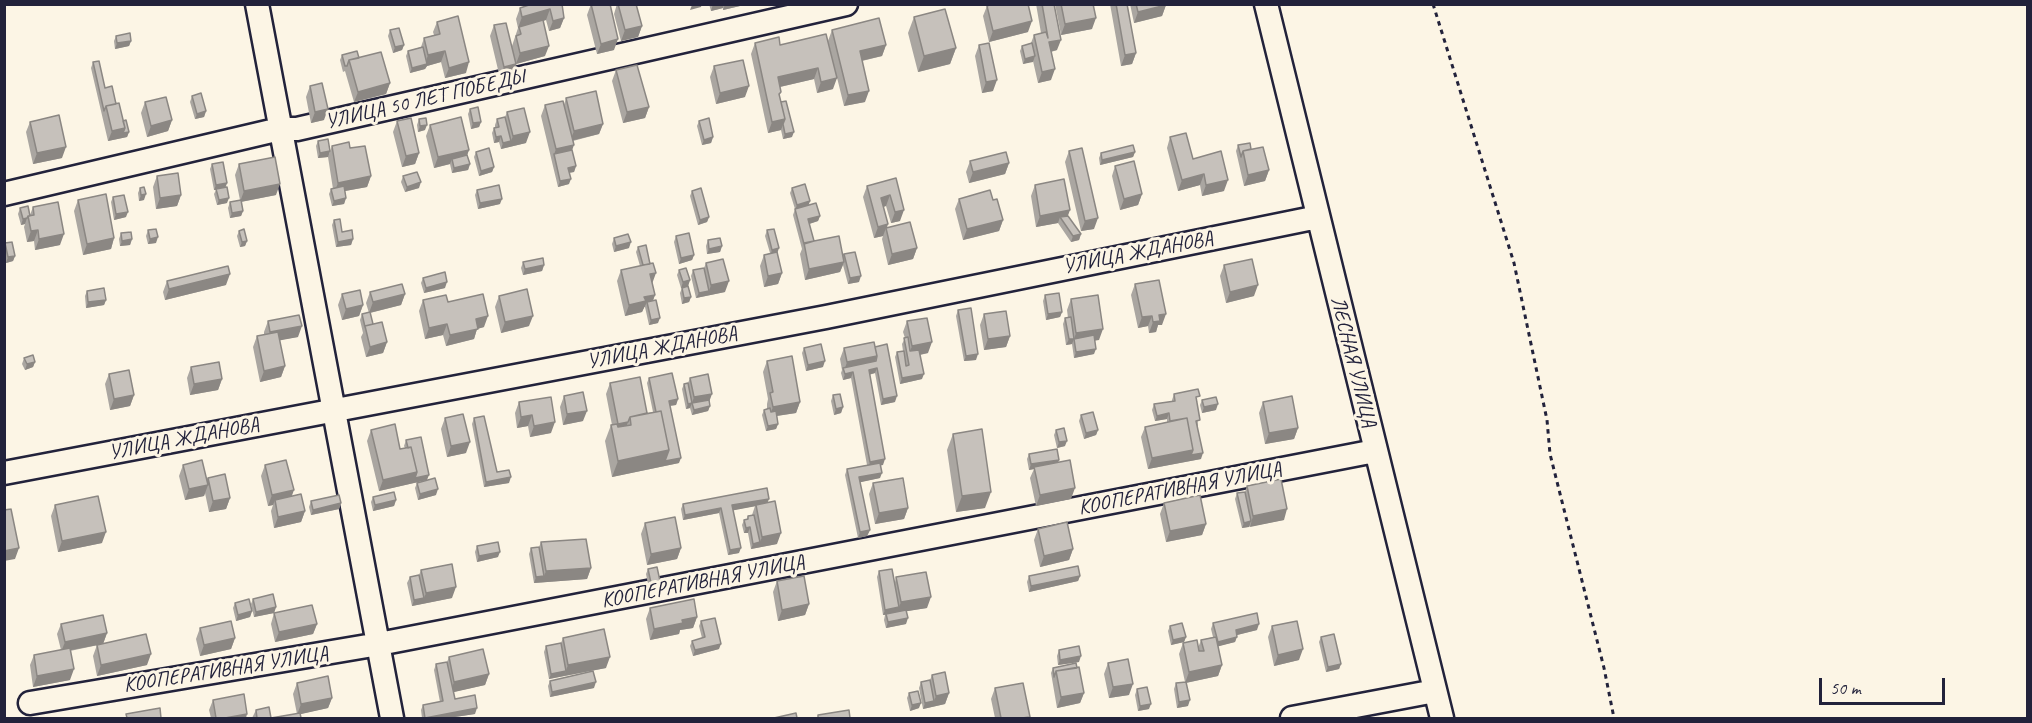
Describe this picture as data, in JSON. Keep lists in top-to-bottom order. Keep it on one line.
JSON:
{"streets":{"street":["УЛИЦА 50 ЛЕТ ПОБЕДЫ","УЛИЦА ЖДАНОВА","ЛЕСНАЯ УЛИЦА","КООПЕРАТИВНАЯ УЛИЦА"]},"crossings":[["УЛИЦА ЖДАНОВА","ЛЕСНАЯ УЛИЦА"],["ЛЕСНАЯ УЛИЦА","КООПЕРАТИВНАЯ УЛИЦА"]],"scale_bar":"50 m"}
